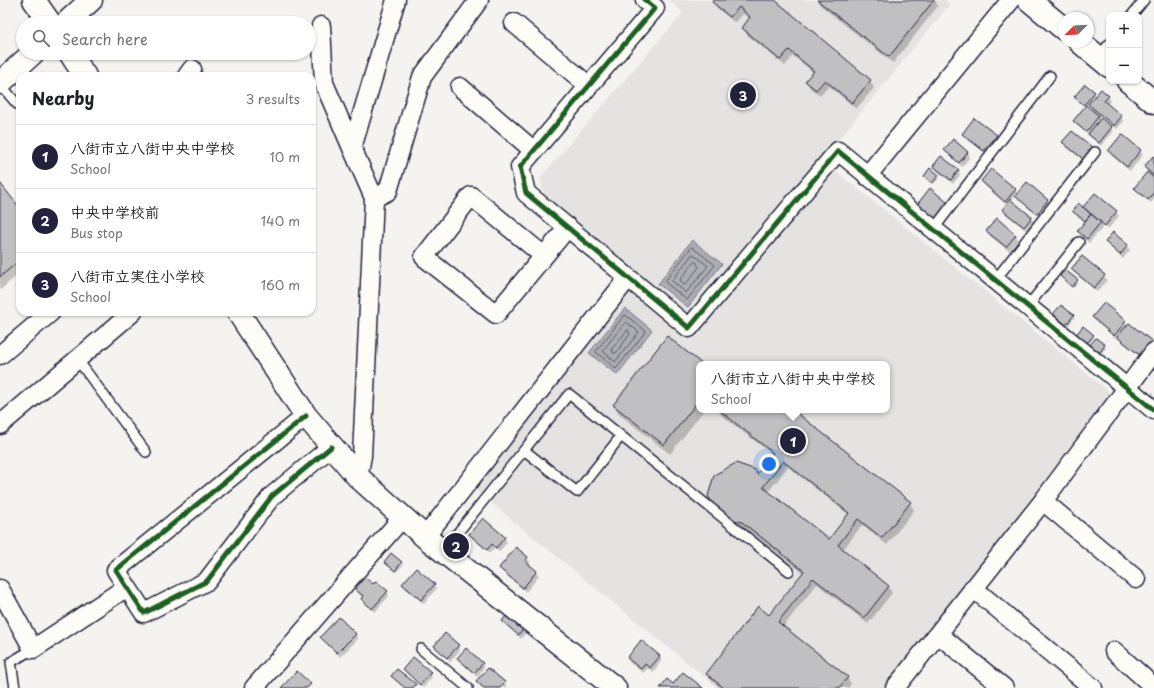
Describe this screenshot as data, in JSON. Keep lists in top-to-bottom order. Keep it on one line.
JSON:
{"north":"bottom left","page":{"map_buttons":["+","−"],"search":"Search here","heading":["Nearby","3 results"],"pins":["3","1","2"],"list":[{"mark":"1","name":"八街市立八街中央中学校","note":"School","value":"10 m"},{"mark":"2","name":"中央中学校前","note":"Bus stop","value":"140 m"},{"mark":"3","name":"八街市立実住小学校","note":"School","value":"160 m"}],"popup":["八街市立八街中央中学校","School"]}}
